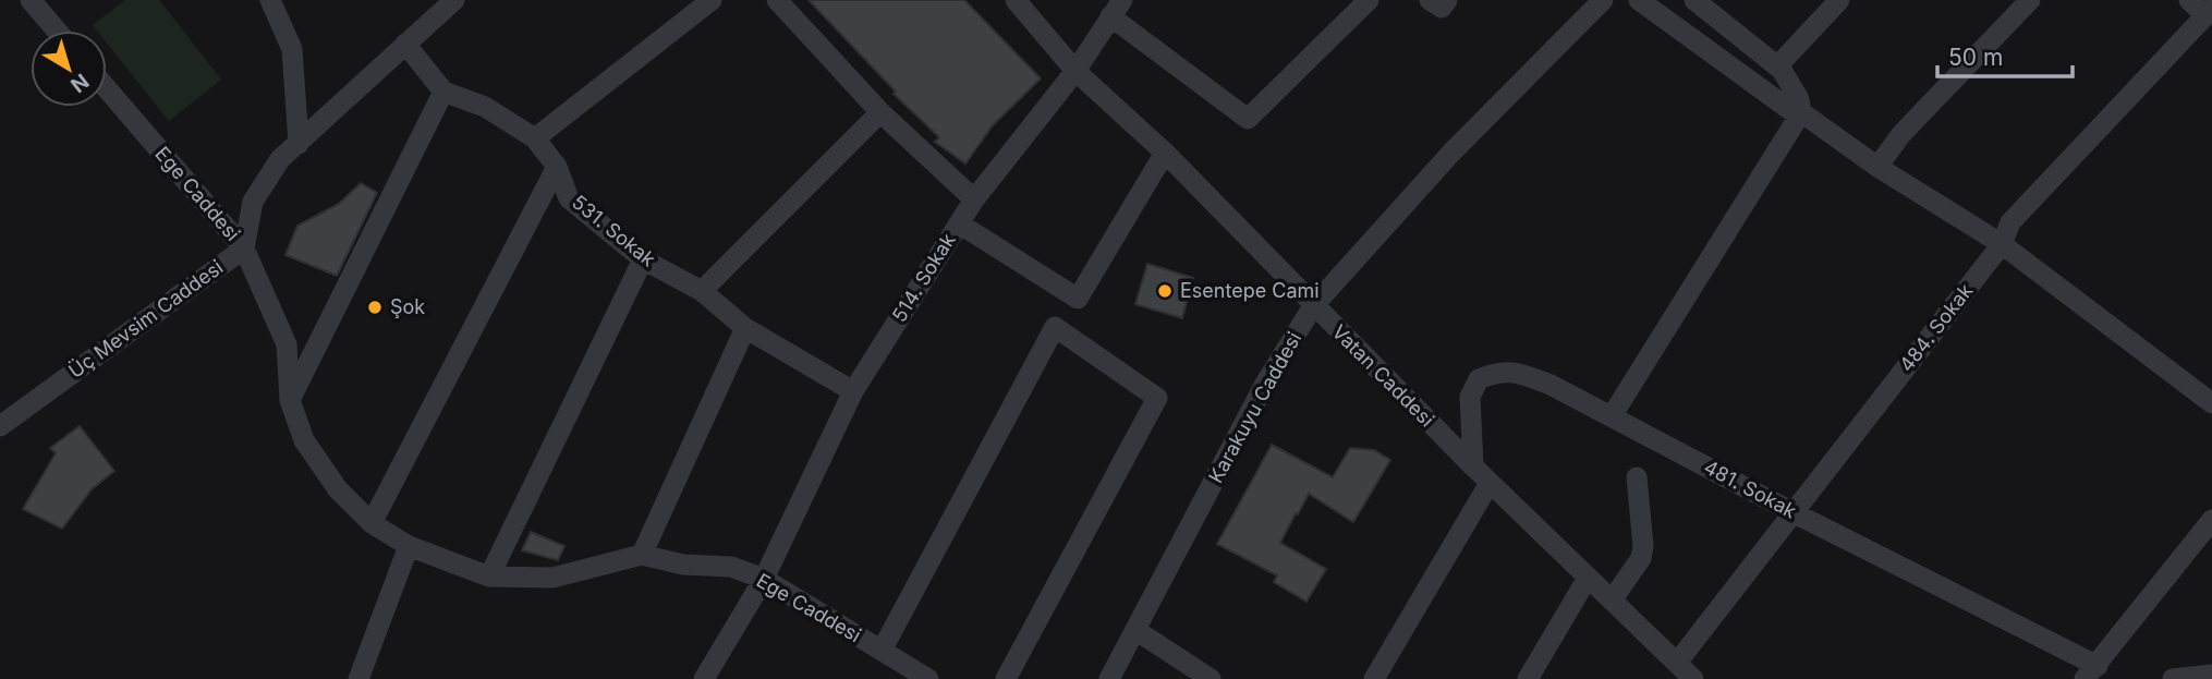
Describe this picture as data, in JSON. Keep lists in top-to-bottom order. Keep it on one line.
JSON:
{"streets":{"street":["Ege Caddesi","531. Sokak","514. Sokak","Üç Mevsim Caddesi","484. Sokak","Vatan Caddesi","Karakuyu Caddesi","481. Sokak"]},"crossings":[["Ege Caddesi","514. Sokak"],["Ege Caddesi","Üç Mevsim Caddesi"],["531. Sokak","514. Sokak"],["514. Sokak","Vatan Caddesi"],["484. Sokak","Vatan Caddesi"],["484. Sokak","481. Sokak"],["Vatan Caddesi","Karakuyu Caddesi"],["Vatan Caddesi","481. Sokak"]],"places":["Esentepe Cami","Şok"],"scale_bar":"50 m","north":"bottom right"}
